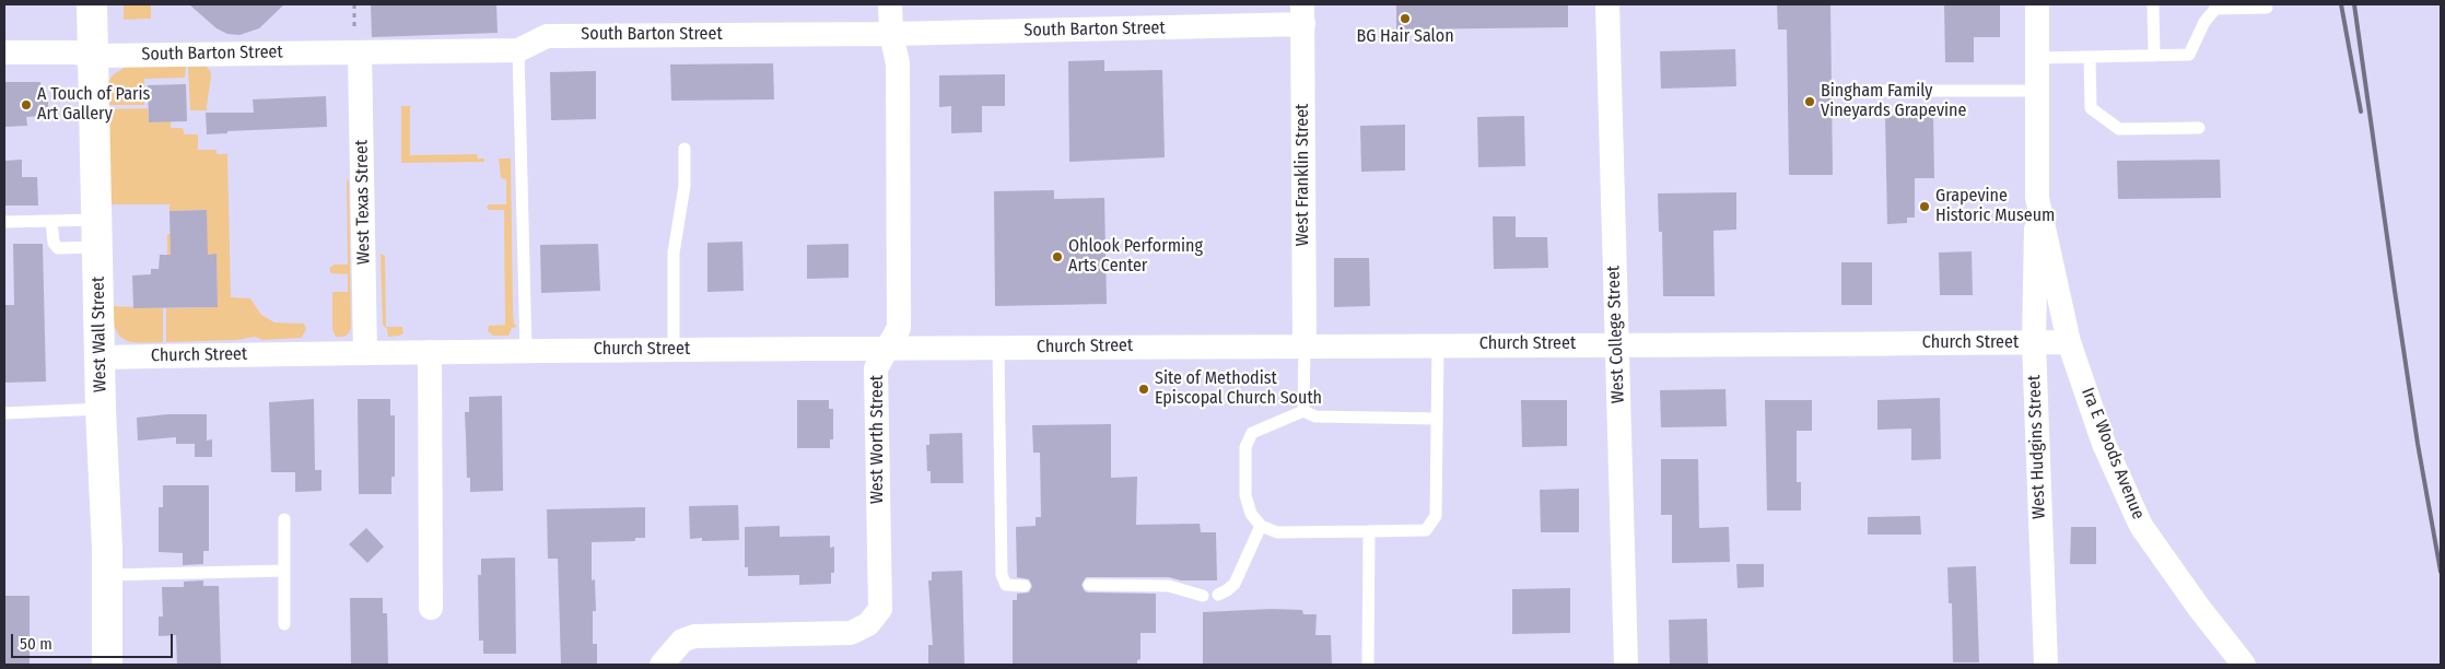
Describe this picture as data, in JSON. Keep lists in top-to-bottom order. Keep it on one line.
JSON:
{"streets":{"street":["South Barton Street","West Franklin Street","West Texas Street","West Wall Street","West College Street","Church Street","West Worth Street","West Hudgins Street","Ira E Woods Avenue"]},"crossings":[["South Barton Street","West Franklin Street"],["South Barton Street","West Texas Street"],["South Barton Street","West Wall Street"],["South Barton Street","West Worth Street"],["West Franklin Street","Church Street"],["West Texas Street","Church Street"],["West Wall Street","Church Street"],["West College Street","Church Street"],["Church Street","West Worth Street"],["Church Street","West Hudgins Street"],["Church Street","Ira E Woods Avenue"],["West Hudgins Street","Ira E Woods Avenue"]],"places":["BG Hair Salon","Bingham Family Vineyards Grapevine","A Touch of Paris Art Gallery","Grapevine Historic Museum","Ohlook Performing Arts Center","Site of Methodist Episcopal Church South"],"scale_bar":"50 m"}
